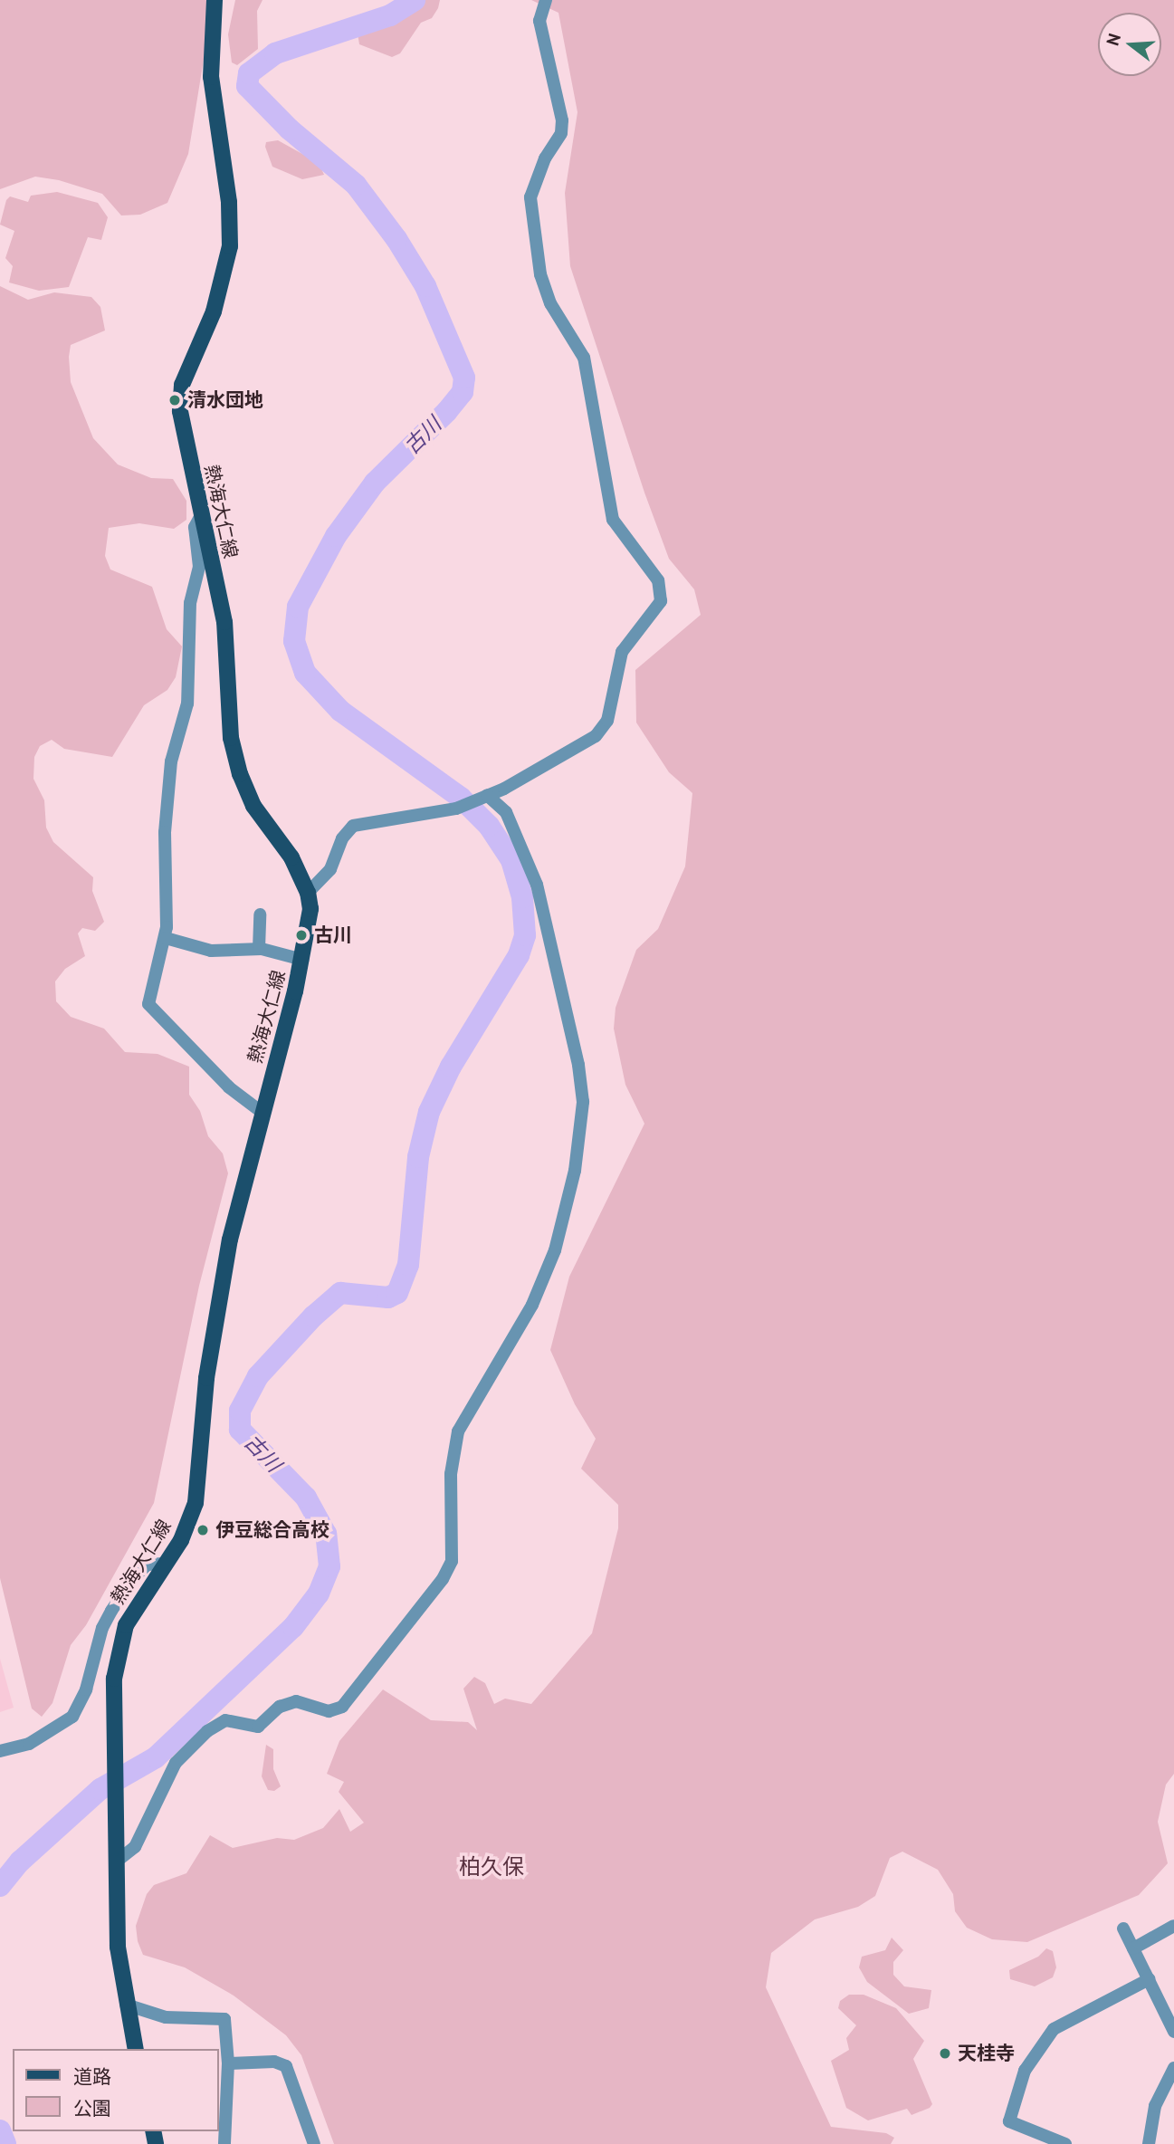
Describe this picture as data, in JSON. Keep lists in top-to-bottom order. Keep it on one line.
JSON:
{"streets":{"main road":["熱海大仁線"]},"districts":["柏久保"],"water":["古川"],"places":["清水団地","古川","伊豆総合高校","天桂寺"],"legend":["道路","公園"],"north":"left"}
